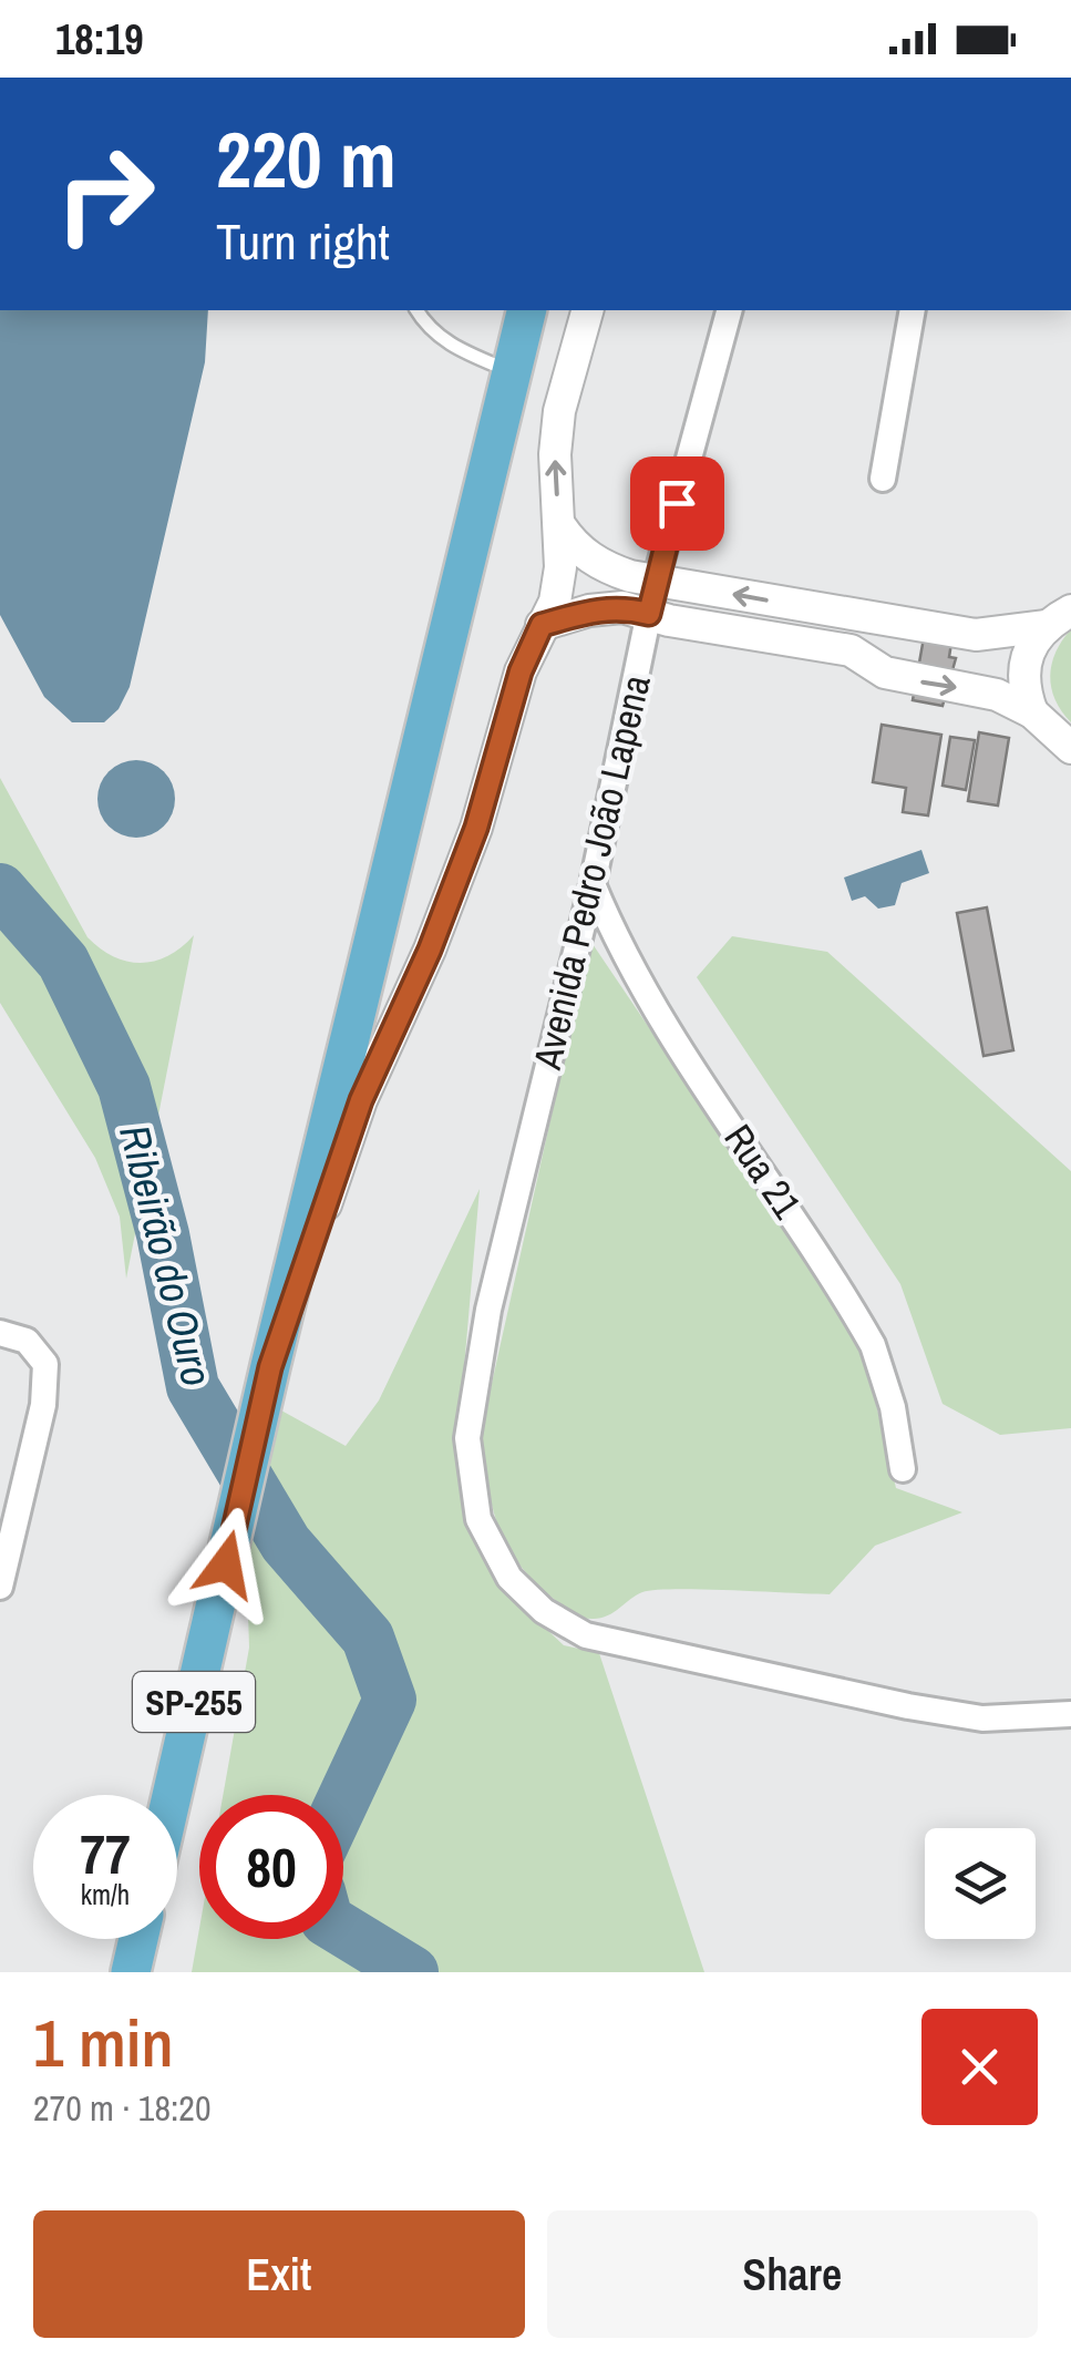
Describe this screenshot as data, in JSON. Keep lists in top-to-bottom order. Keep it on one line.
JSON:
{"streets":{"highway":["SP-255"],"street":["Avenida Pedro João Lapena","Rua 21"]},"crossings":[["Avenida Pedro João Lapena","Rua 21"]],"water":["Ribeirão do Ouro"],"page":{"status":"18:19","turn":["220 m","Turn right"],"speed":"77 km/h","limit":"80","heading":["1 min","270 m · 18:20"],"buttons":["Exit","Share"]}}
